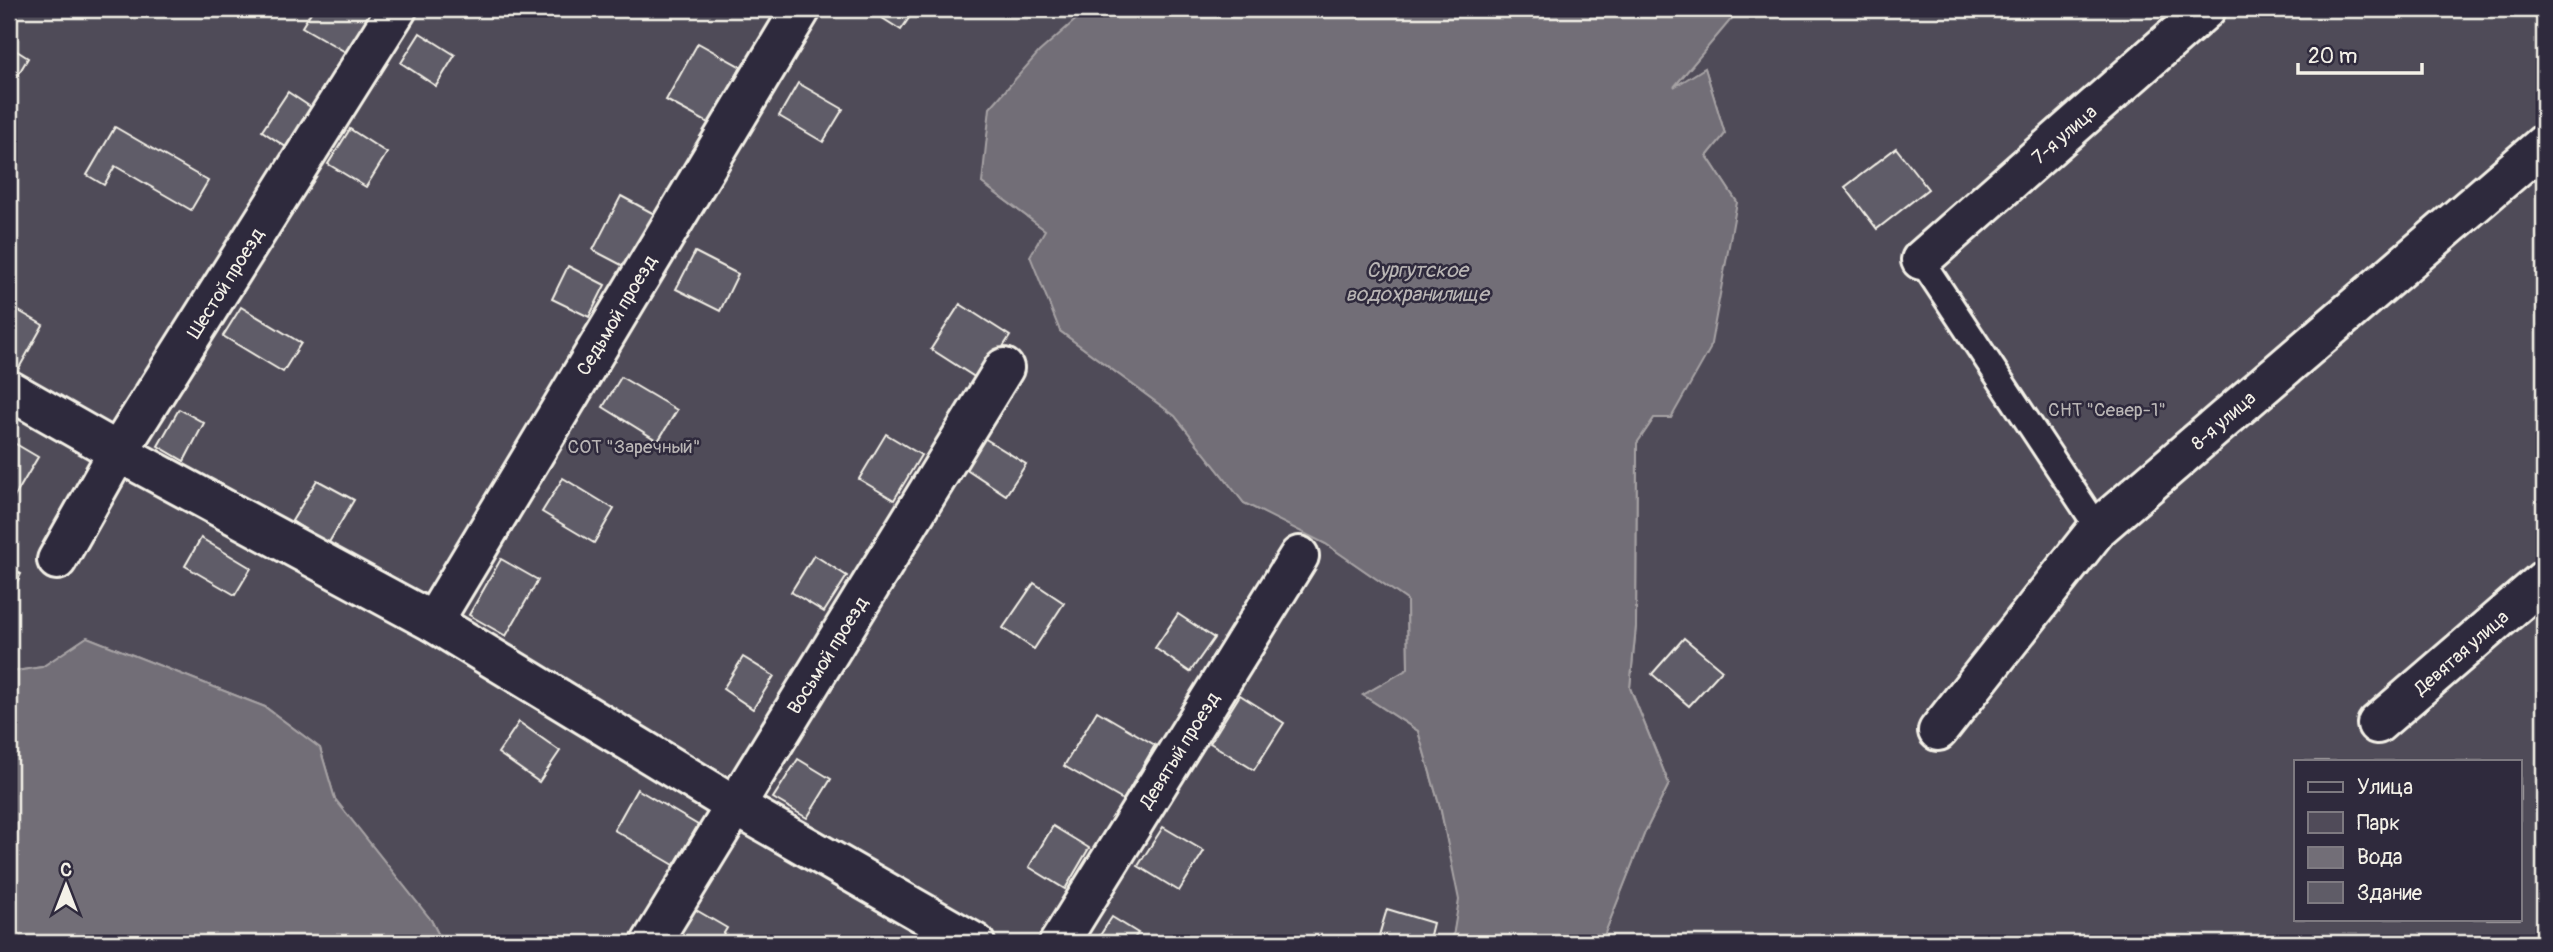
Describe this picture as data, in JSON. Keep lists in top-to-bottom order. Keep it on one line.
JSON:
{"streets":{"street":["7-я улица","Шестой проезд","Седьмой проезд","8-я улица","Девятая улица","Восьмой проезд","Девятый проезд"]},"water":["Сургутское водохранилище"],"parks":["СНТ \"Север-1\"","СОТ \"Заречный\""],"legend":["Улица","Парк","Вода","Здание"],"scale_bar":"20 m","north":"top"}
